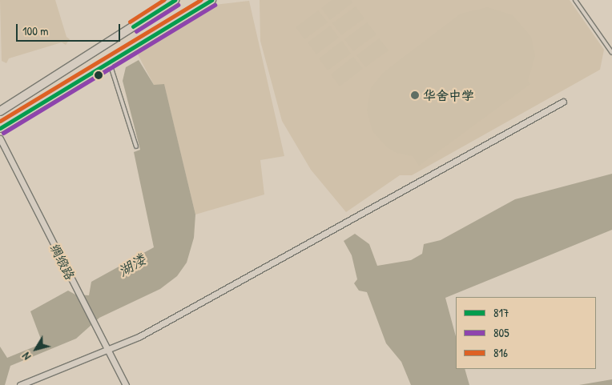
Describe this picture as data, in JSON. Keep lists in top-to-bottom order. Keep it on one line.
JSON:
{"streets":{"street":["绸缎路"]},"water":["湖溇"],"places":["华舍中学"],"lines":["transit line 817","transit line 816","transit line 805"],"legend":["817","805","816"],"scale_bar":"100 m","north":"bottom left"}
